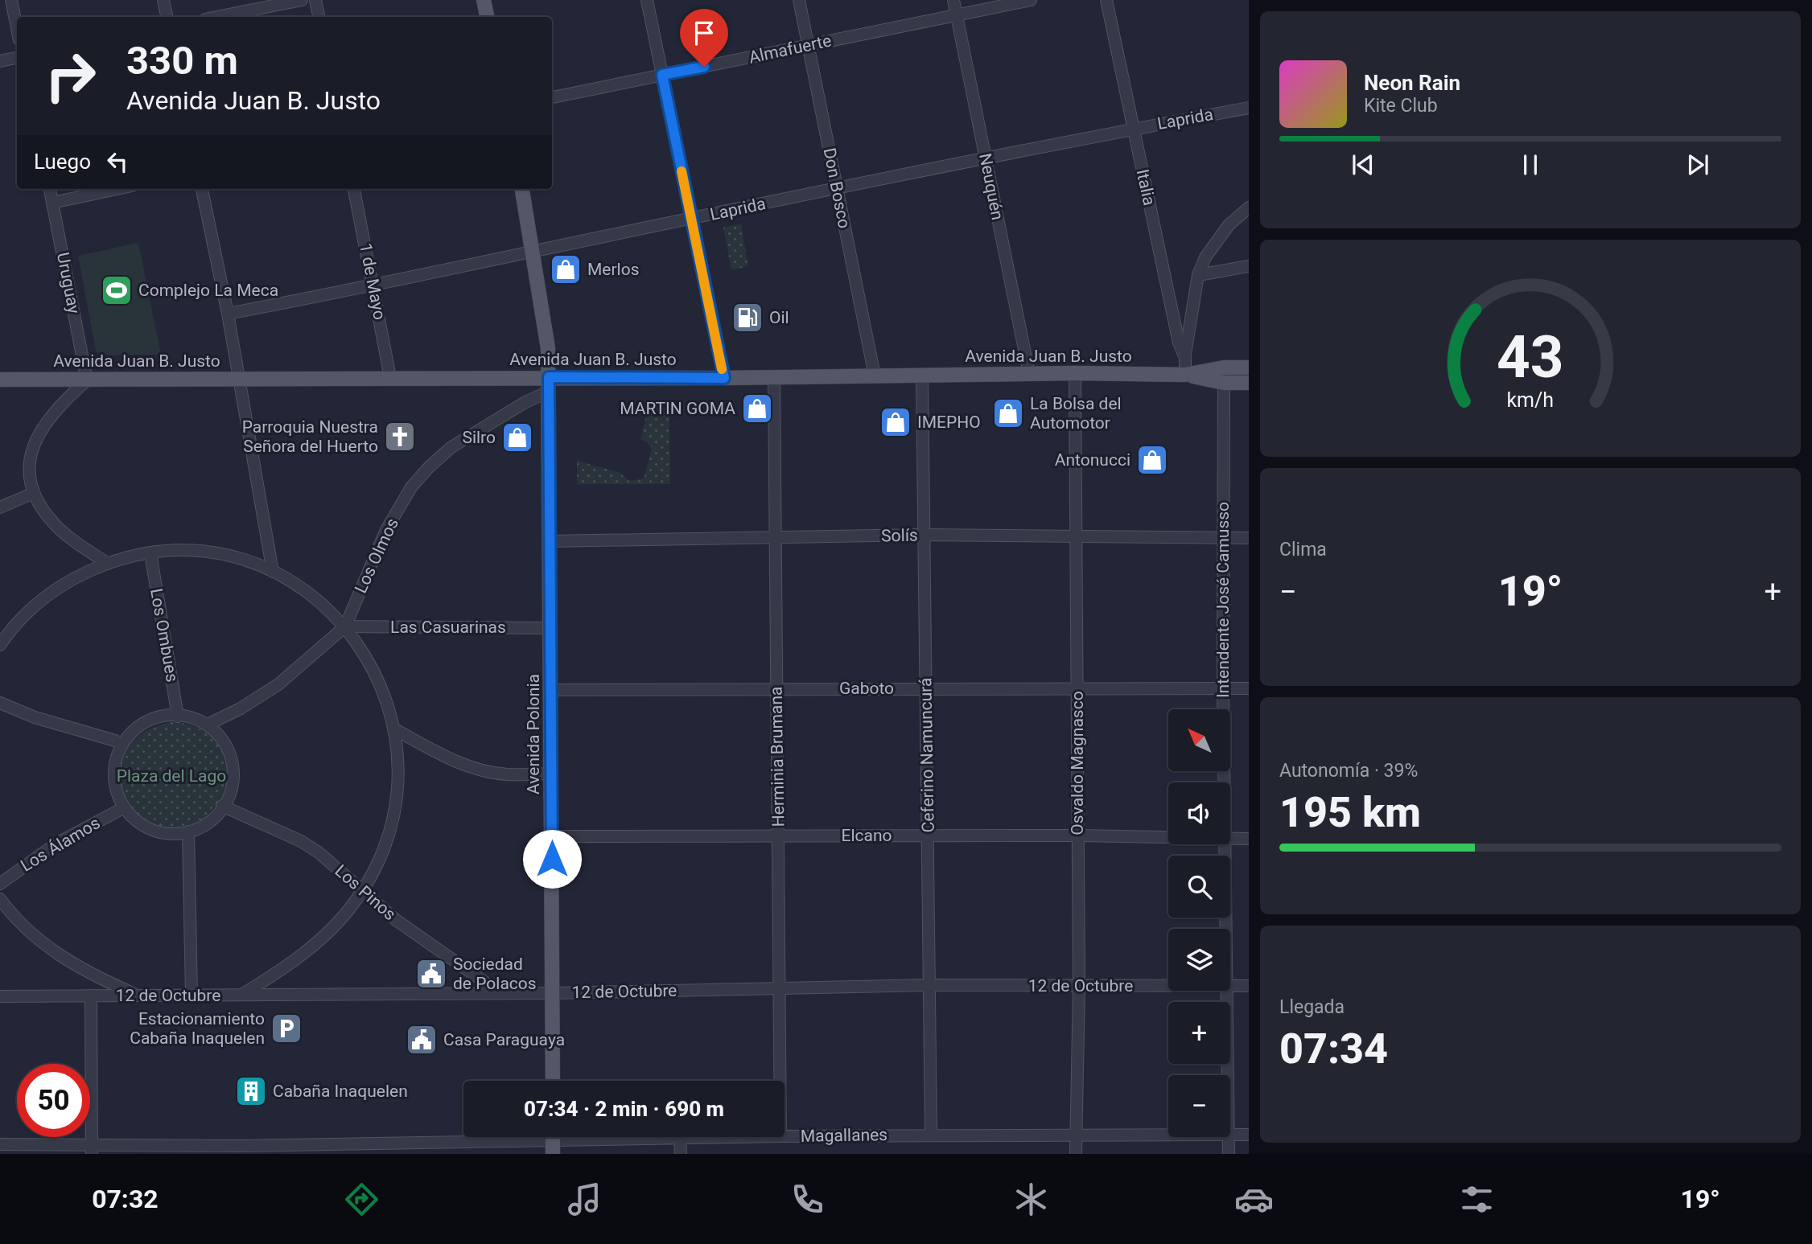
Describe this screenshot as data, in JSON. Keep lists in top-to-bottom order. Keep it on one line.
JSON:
{"streets":{"main road":["Avenida Juan B. Justo","Avenida Polonia"],"street":["Almafuerte","Laprida","Neuquén","Italia","Don Bosco","1 de Mayo","Uruguay","Solís","Los Olmos","Intendente José Camusso","Las Casuarinas","Los Ombues","Gaboto","Ceferino Namuncurá","Herminia Brumana","Osvaldo Magnasco","Elcano","Los Álamos","Los Pinos","12 de Octubre","Magallanes"]},"crossings":[["Almafuerte","Neuquén"],["Almafuerte","Don Bosco"],["Laprida","Neuquén"],["Laprida","Italia"],["Laprida","Don Bosco"],["Laprida","1 de Mayo"],["Laprida","Avenida Polonia"],["Neuquén","Avenida Juan B. Justo"],["Italia","Avenida Juan B. Justo"],["Don Bosco","Avenida Juan B. Justo"],["1 de Mayo","Avenida Juan B. Justo"],["Uruguay","Avenida Juan B. Justo"],["Avenida Juan B. Justo","Los Olmos"],["Avenida Juan B. Justo","Intendente José Camusso"],["Avenida Juan B. Justo","Avenida Polonia"],["Avenida Juan B. Justo","Ceferino Namuncurá"],["Avenida Juan B. Justo","Herminia Brumana"],["Avenida Juan B. Justo","Osvaldo Magnasco"],["Solís","Intendente José Camusso"],["Solís","Avenida Polonia"],["Solís","Ceferino Namuncurá"],["Solís","Herminia Brumana"],["Solís","Osvaldo Magnasco"],["Los Olmos","Las Casuarinas"],["Los Olmos","Los Ombues"],["Los Olmos","Avenida Polonia"],["Los Olmos","Los Álamos"],["Los Olmos","Los Pinos"],["Intendente José Camusso","Gaboto"],["Las Casuarinas","Avenida Polonia"],["Los Ombues","Los Álamos"],["Los Ombues","Los Pinos"],["Gaboto","Avenida Polonia"],["Gaboto","Ceferino Namuncurá"],["Gaboto","Herminia Brumana"],["Gaboto","Osvaldo Magnasco"],["Avenida Polonia","Elcano"],["Avenida Polonia","12 de Octubre"],["Ceferino Namuncurá","Elcano"],["Ceferino Namuncurá","12 de Octubre"],["Ceferino Namuncurá","Magallanes"],["Herminia Brumana","Elcano"],["Herminia Brumana","12 de Octubre"],["Osvaldo Magnasco","Elcano"],["Osvaldo Magnasco","12 de Octubre"],["Osvaldo Magnasco","Magallanes"],["Los Álamos","Los Pinos"],["Los Pinos","12 de Octubre"]],"parks":["Plaza del Lago"],"places":{"shop":["Merlos","MARTIN GOMA","La Bolsa del Automotor","IMEPHO","Silro","Antonucci"],"sports":["Complejo La Meca"],"fuel station":["Oil"],"church":["Parroquia Nuestra Señora del Huerto"],"public building":["Sociedad de Polacos","Casa Paraguaya"],"parking":["Estacionamiento Cabaña Inaquelen"],"building":["Cabaña Inaquelen"]},"north":"top left","page":{"turn":["330 m","Avenida Juan B. Justo"],"song":["Neon Rain","Kite Club"],"then":"Luego","tile":["Clima",["Autonomía · 39%","195 km"],["Llegada","07:34"]],"heat":["−","19°","+"],"map_buttons":["+","−"],"limit":"50","trip":"07:34 · 2 min · 690 m","tabs":["07:32","19°"],"gauge":["43","km/h"]}}
